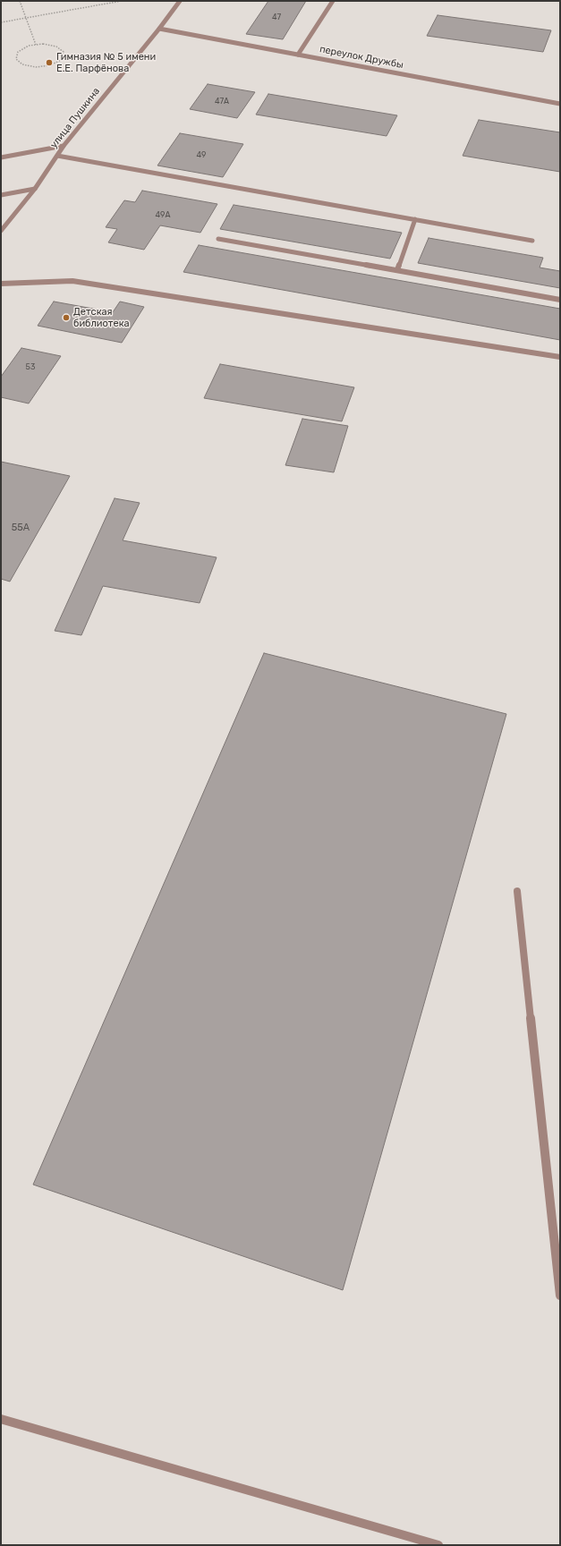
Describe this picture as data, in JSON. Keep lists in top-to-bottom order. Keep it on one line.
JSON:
{"streets":{"street":["переулок Дружбы","улица Пушкина"]},"crossings":[["переулок Дружбы","улица Пушкина"]],"places":["Гимназия № 5 имени Е.Е. Парфёнова","Детская библиотека"],"house_numbers":["47","47А","49","49А","53","55А"]}
